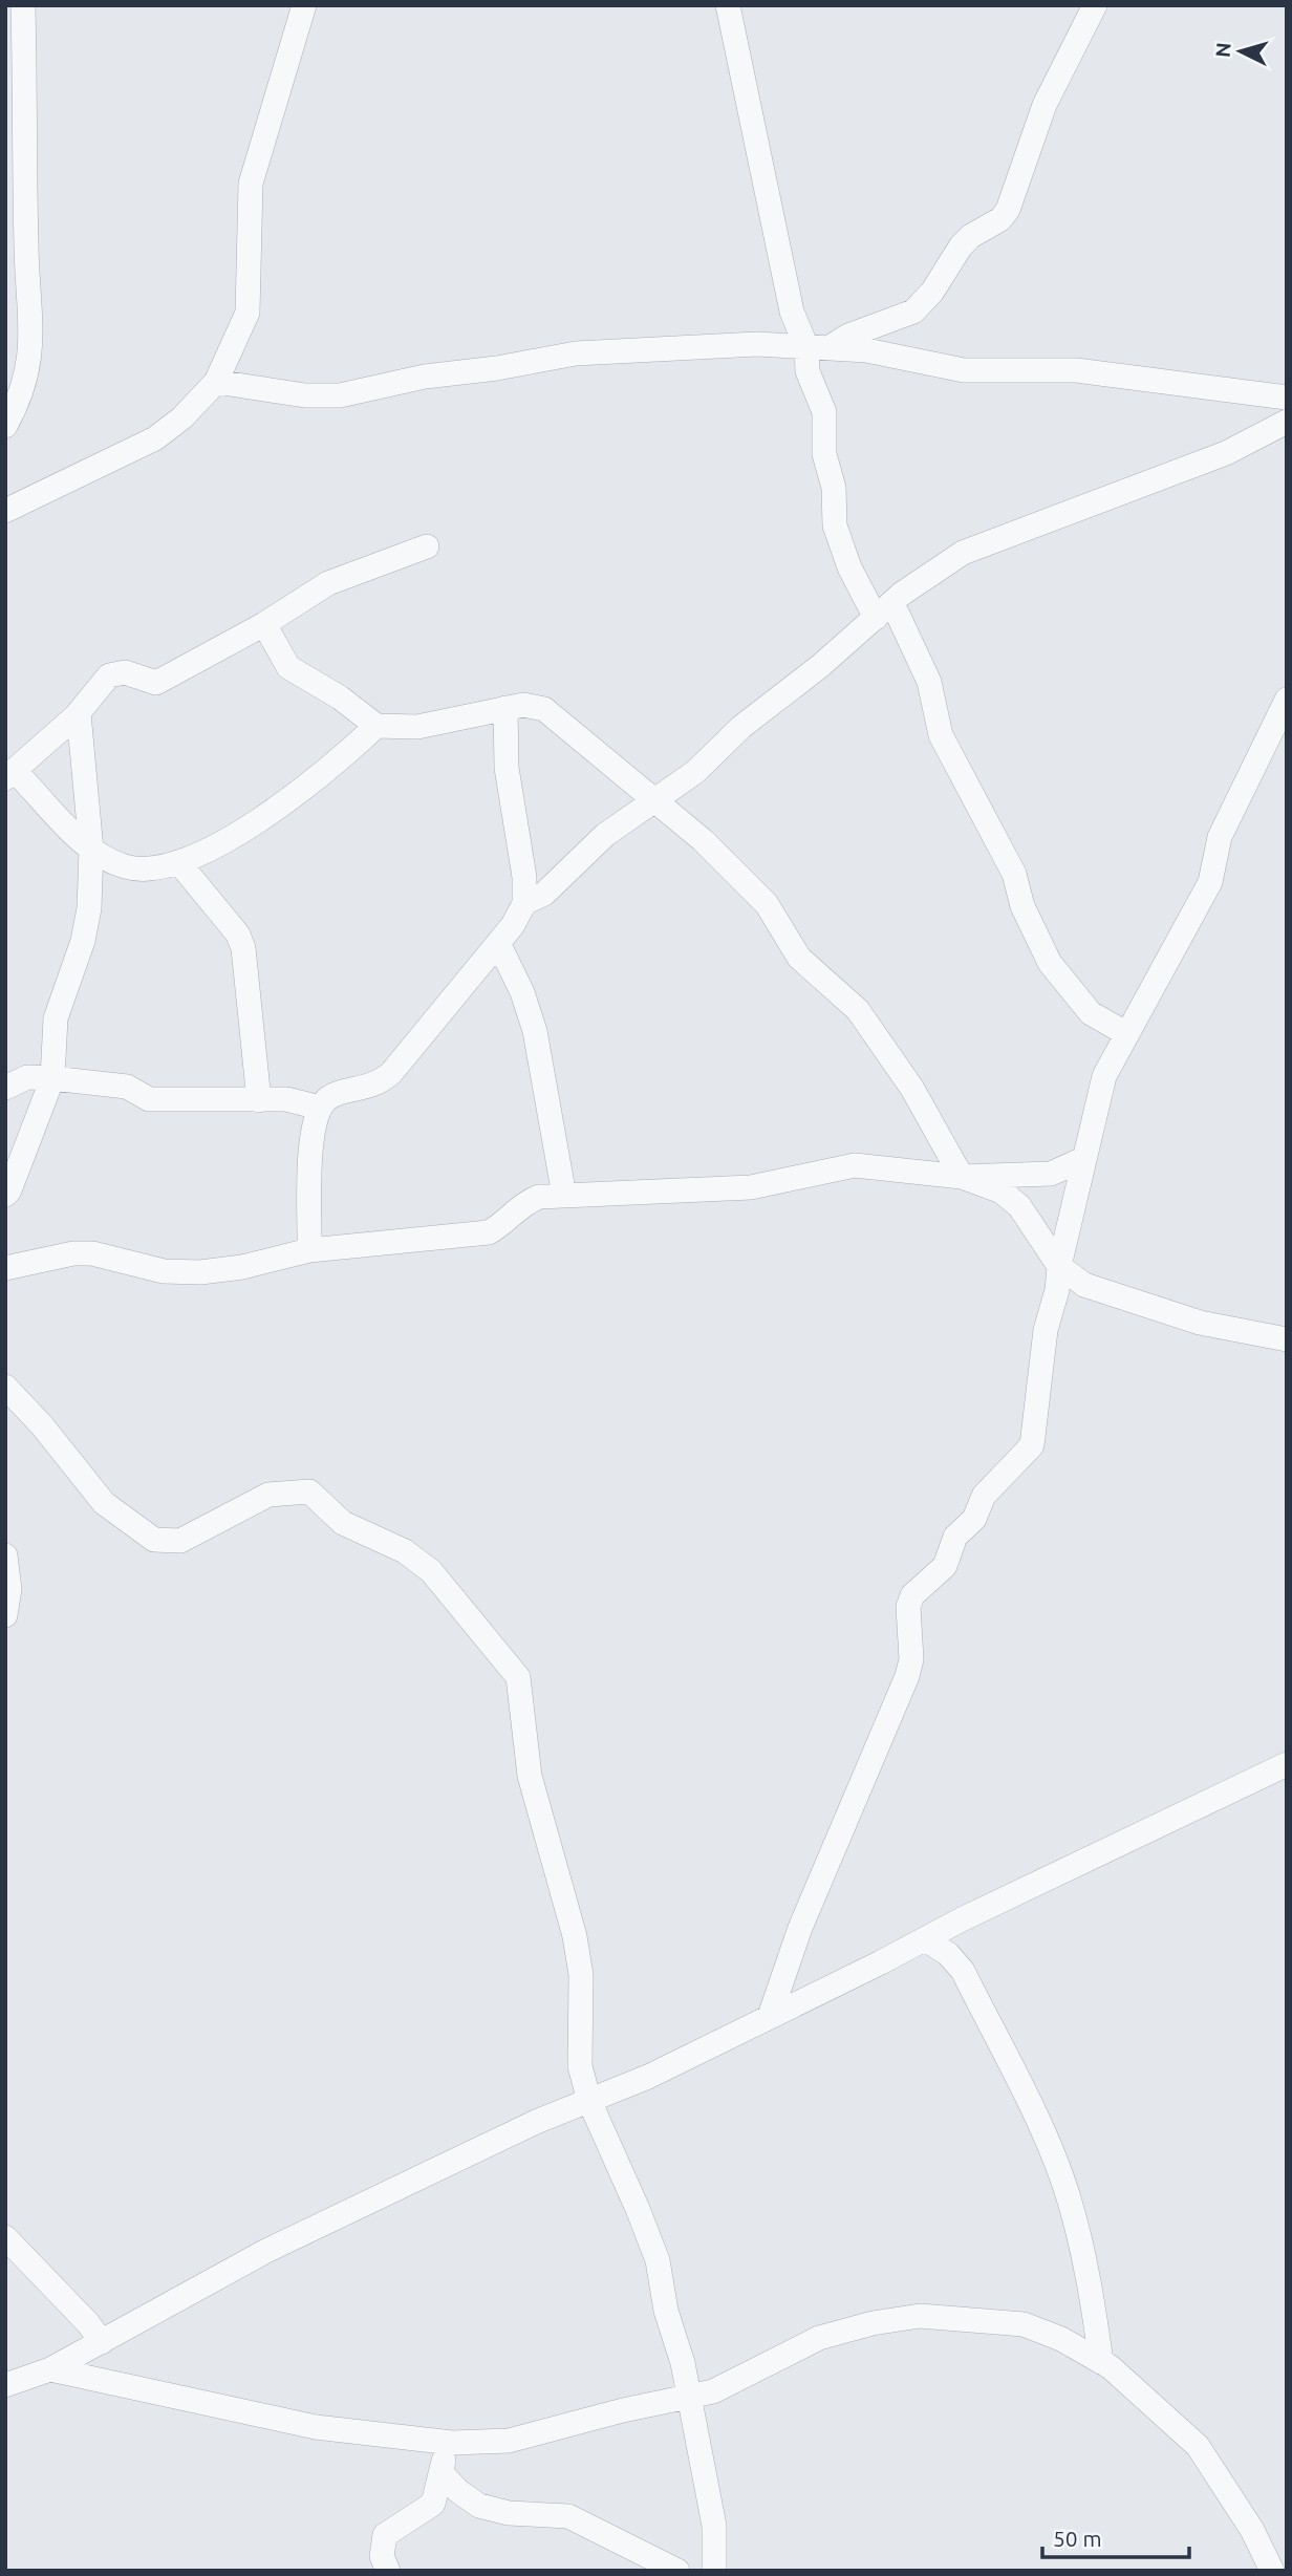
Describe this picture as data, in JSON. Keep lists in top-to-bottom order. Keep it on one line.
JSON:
{"scale_bar":"50 m","north":"left"}
